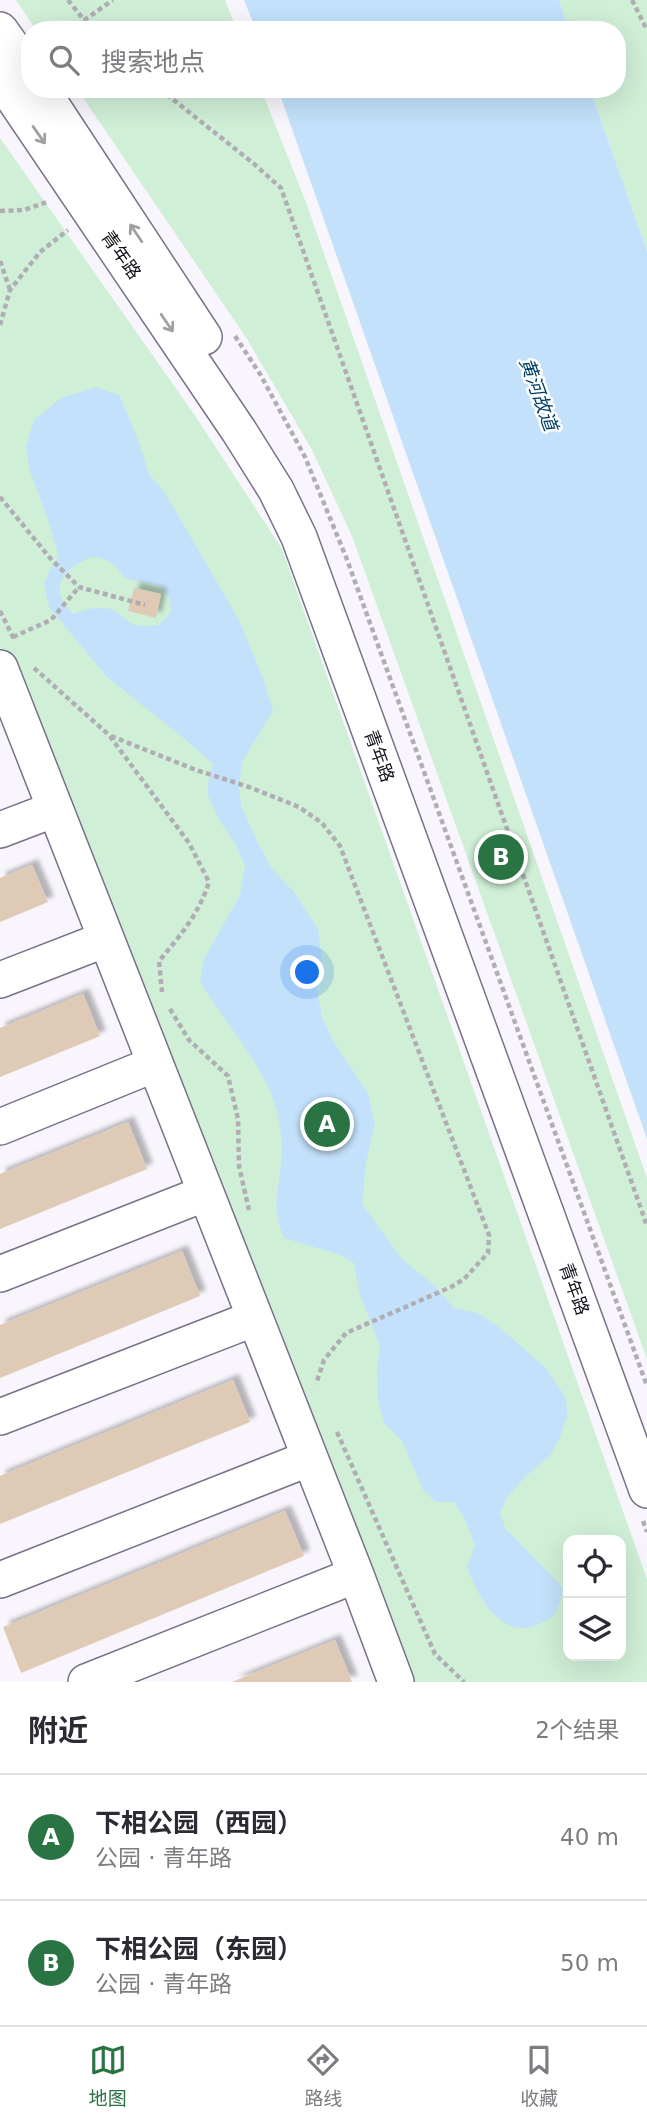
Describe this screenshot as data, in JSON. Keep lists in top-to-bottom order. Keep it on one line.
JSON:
{"streets":{"street":["青年路"]},"water":["黄河故道"],"page":{"search":"搜索地点","pins":["B","A"],"heading":["附近","2个结果"],"list":[{"mark":"A","name":"下相公园（西园）","note":"公园 · 青年路","value":"40 m"},{"mark":"B","name":"下相公园（东园）","note":"公园 · 青年路","value":"50 m"}],"nav":["地图","路线","收藏"]}}
